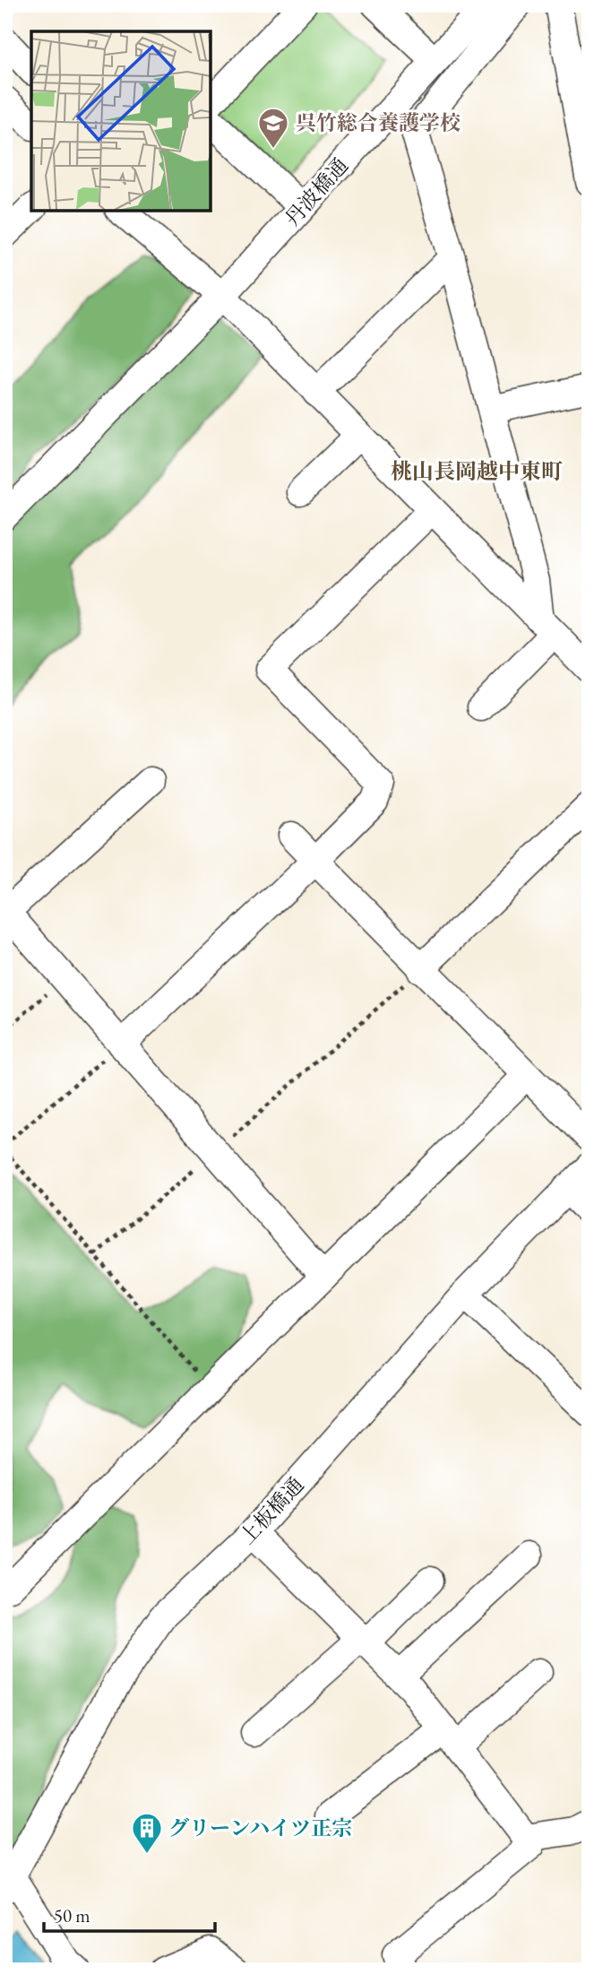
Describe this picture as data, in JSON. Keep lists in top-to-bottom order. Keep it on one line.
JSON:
{"streets":{"street":["丹波橋通","上板橋通"]},"districts":["桃山長岡越中東町"],"places":{"school or university":["呉竹総合養護学校"],"building":["グリーンハイツ正宗"]},"scale_bar":"50 m"}
